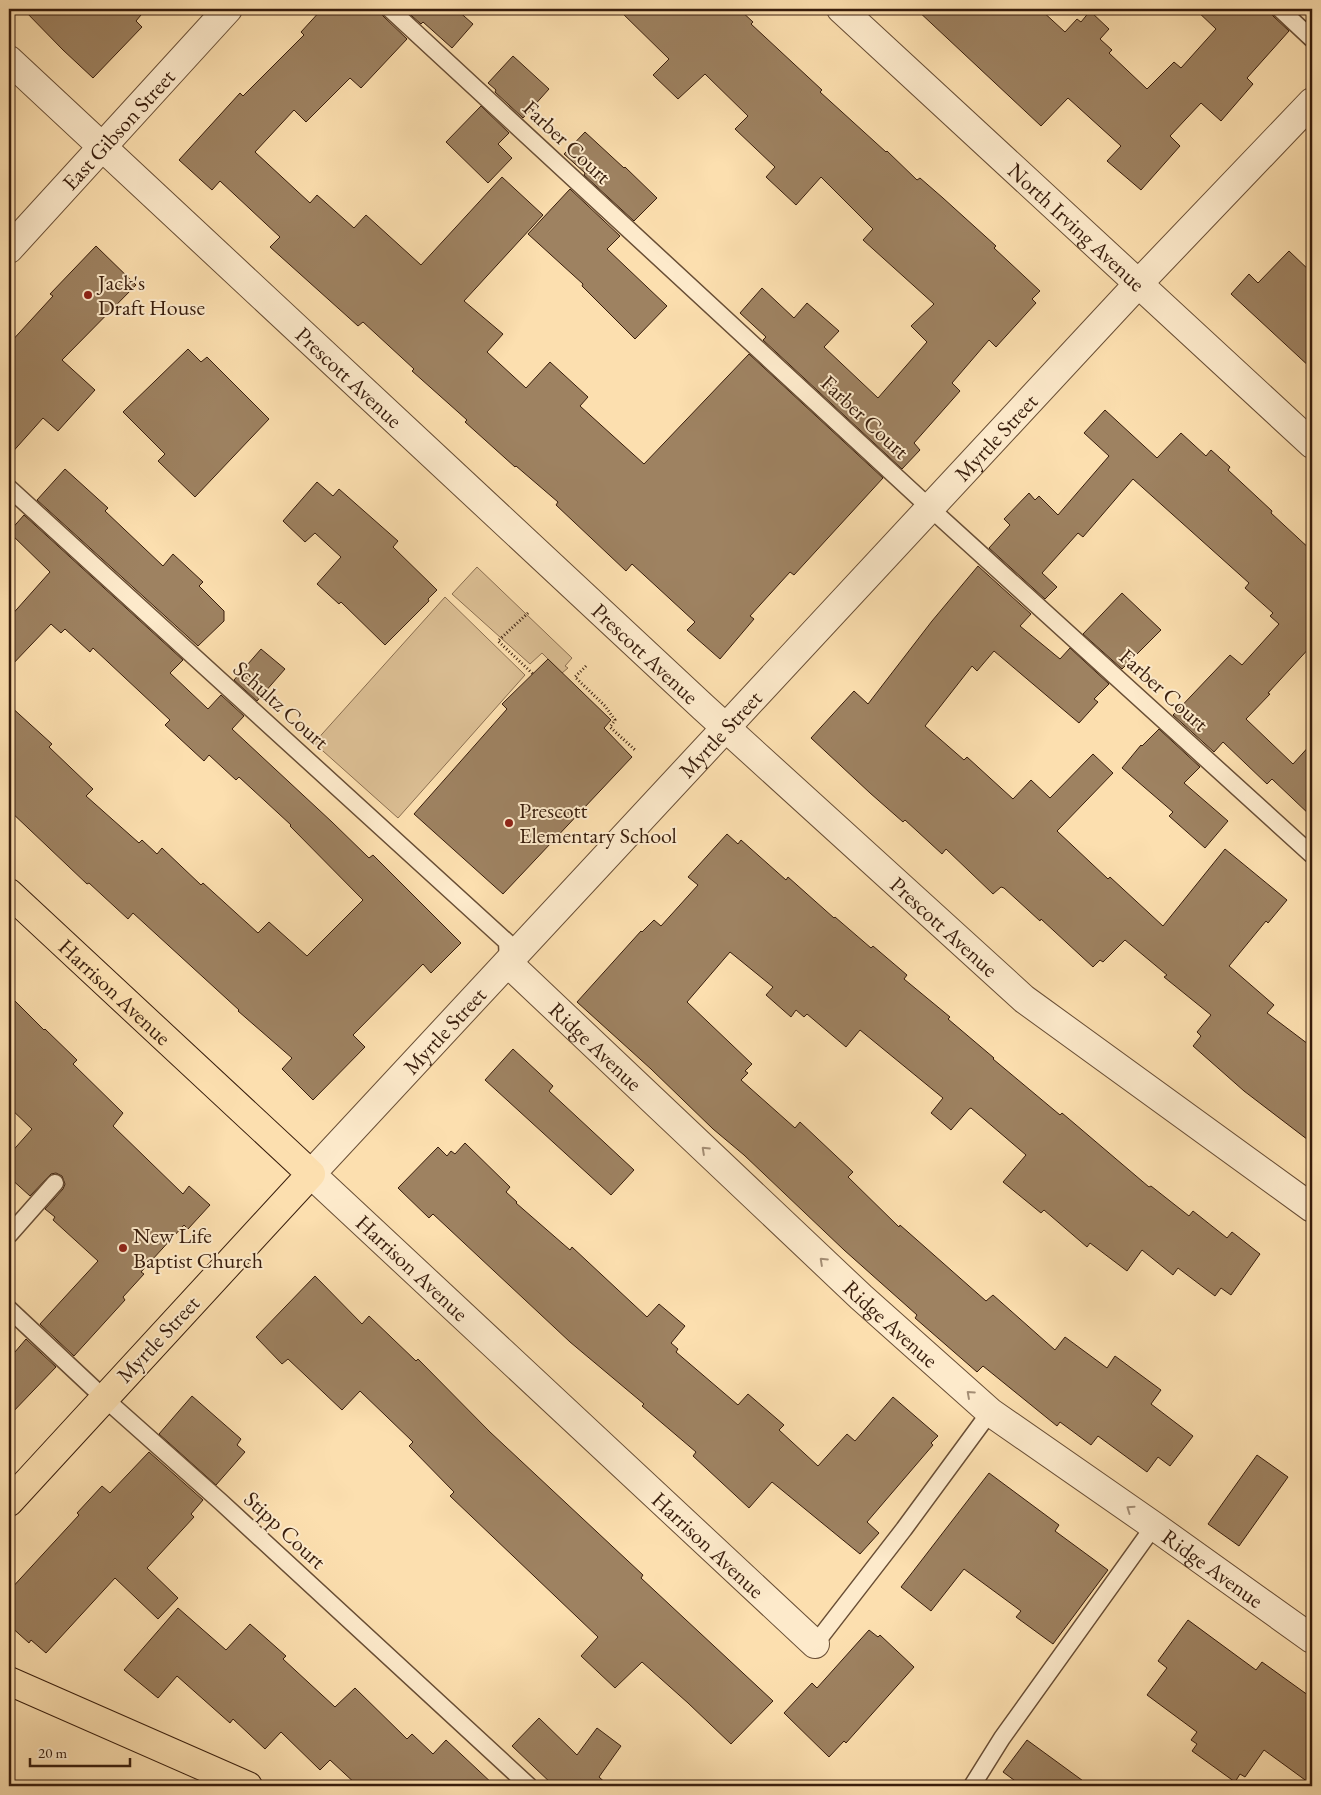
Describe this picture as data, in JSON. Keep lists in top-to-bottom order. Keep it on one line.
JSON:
{"streets":{"main road":["Myrtle Street","Harrison Avenue"],"street":["East Gibson Street","North Irving Avenue","Prescott Avenue","Ridge Avenue"],"lane":["Farber Court","Schultz Court","Stipp Court"]},"crossings":[["East Gibson Street","Prescott Avenue"],["Farber Court","Myrtle Street"],["North Irving Avenue","Myrtle Street"],["Prescott Avenue","Myrtle Street"],["Myrtle Street","Schultz Court"],["Myrtle Street","Harrison Avenue"],["Myrtle Street","Ridge Avenue"],["Myrtle Street","Stipp Court"],["Schultz Court","Ridge Avenue"]],"one_way":["Ridge Avenue"],"places":["Jack's Draft House","Prescott Elementary School","New Life Baptist Church"],"scale_bar":"20 m"}
